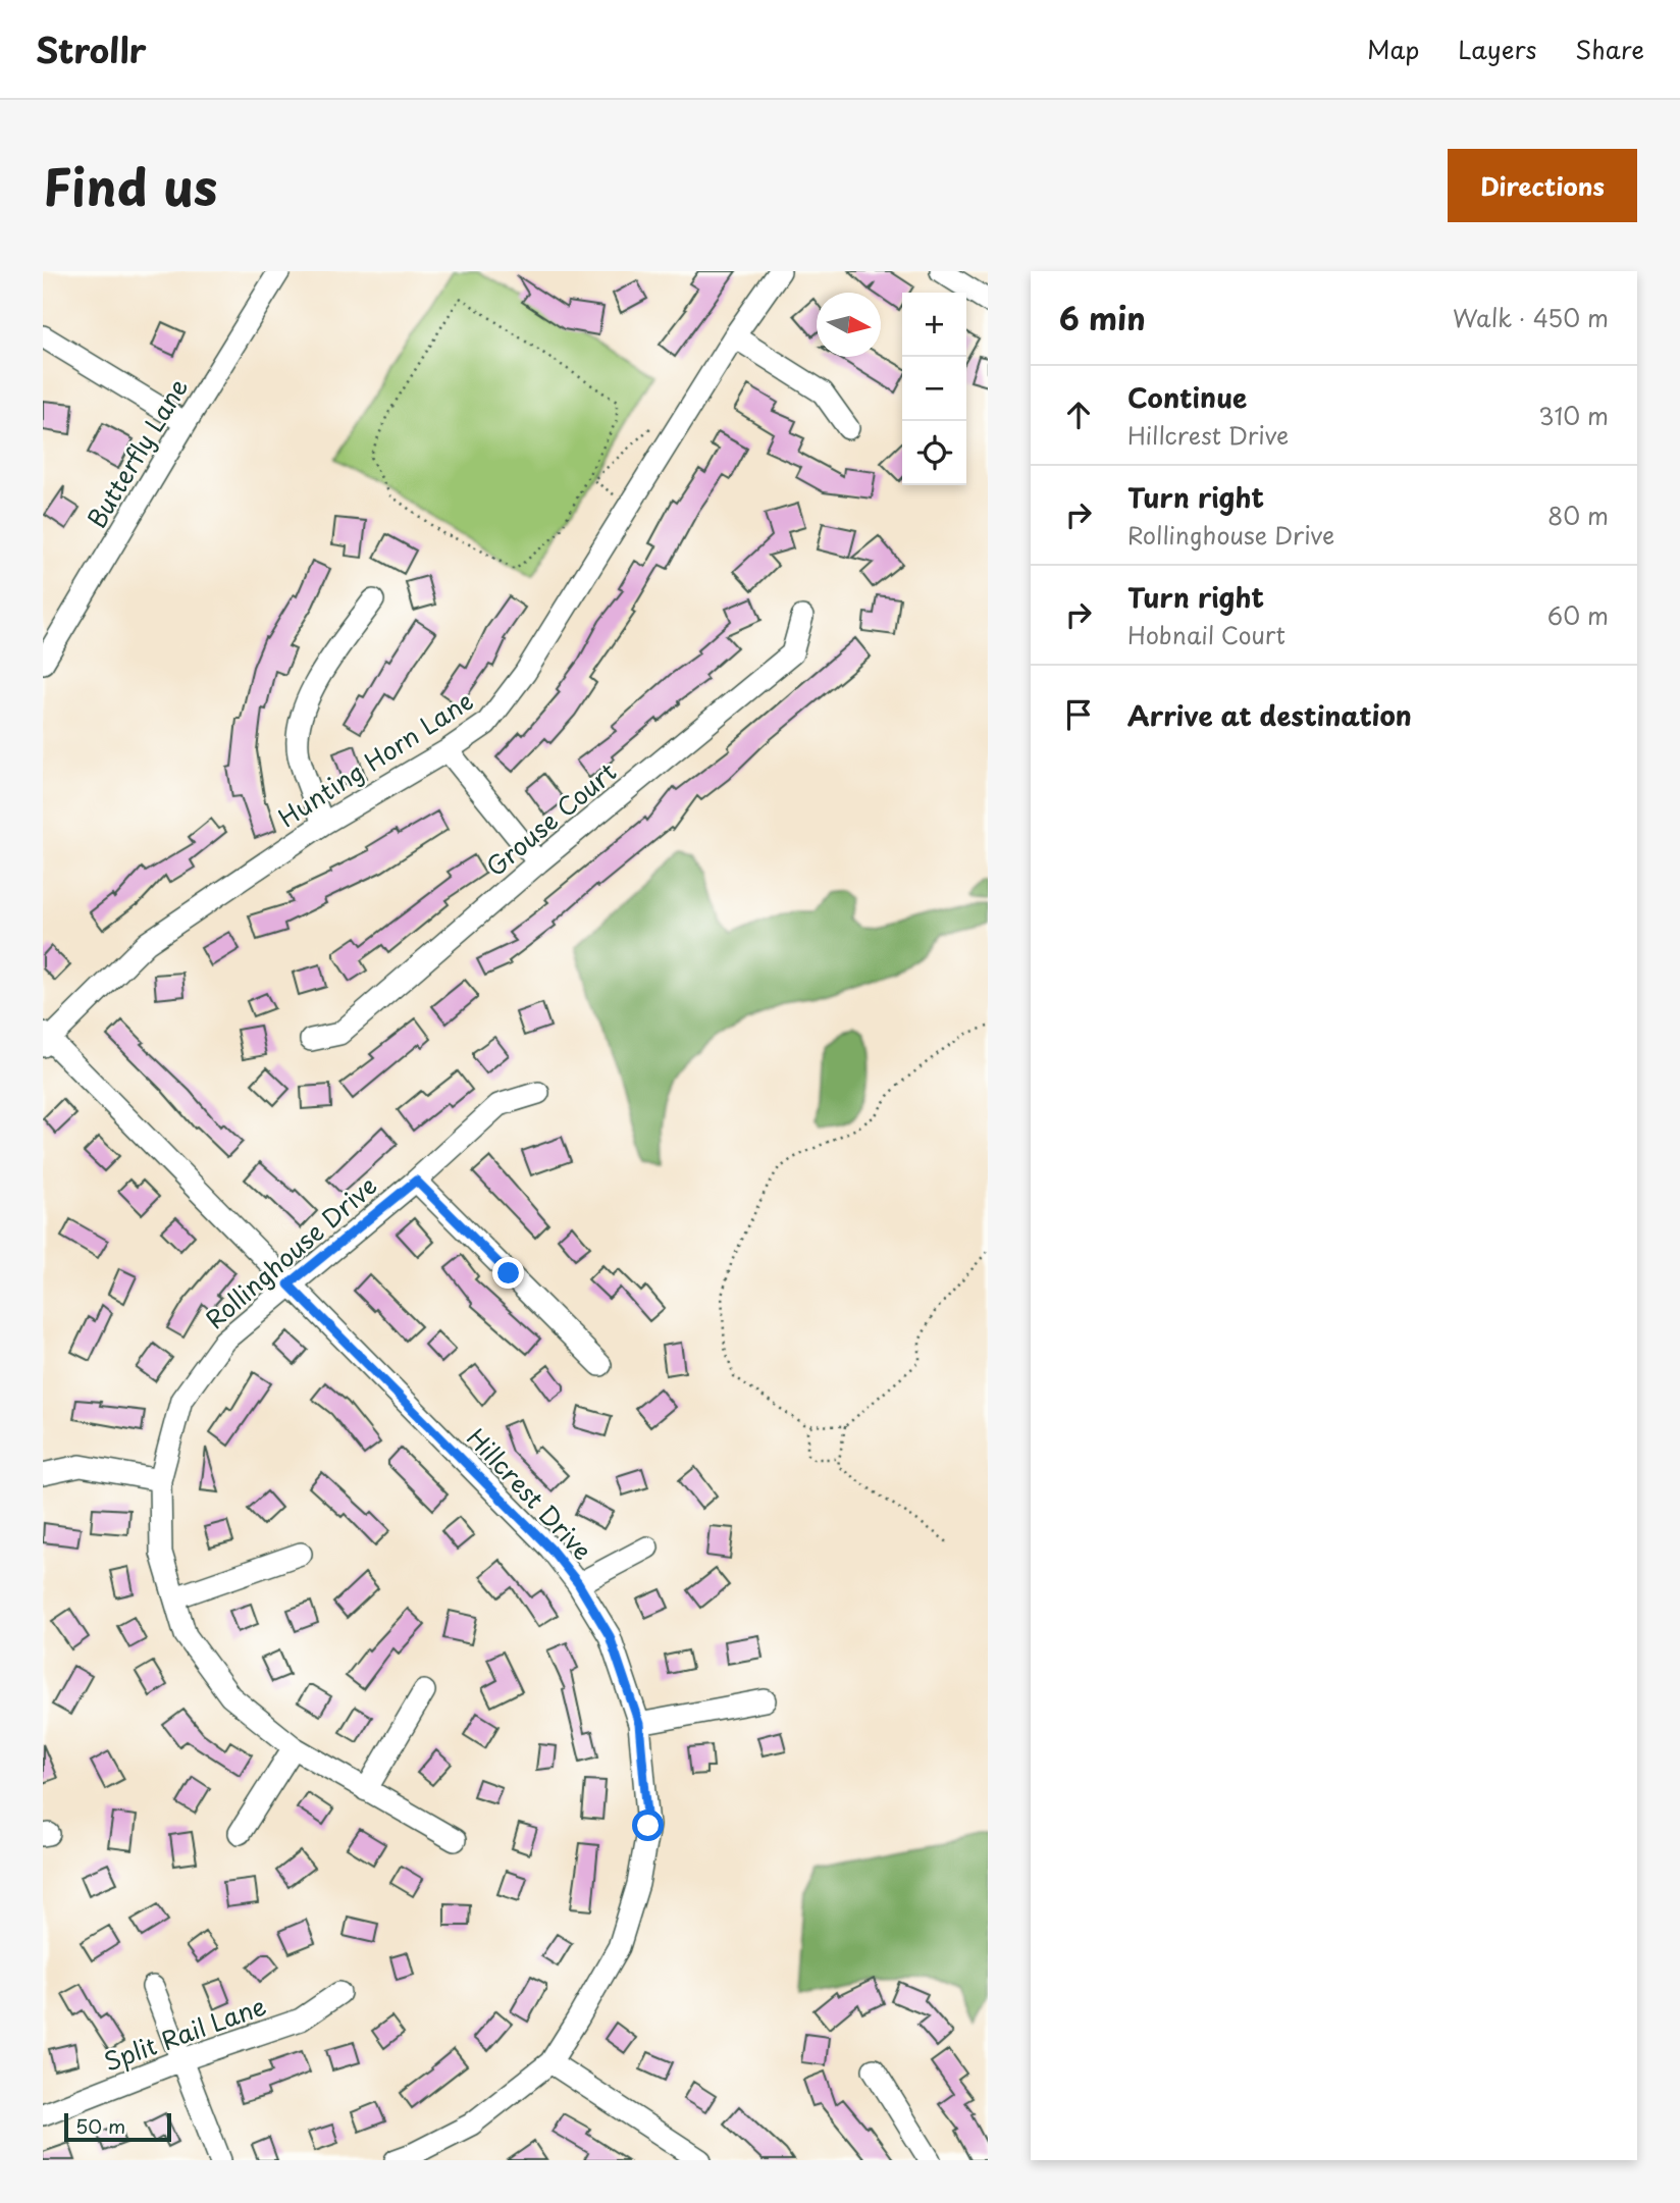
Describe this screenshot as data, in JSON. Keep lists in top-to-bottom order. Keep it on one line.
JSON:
{"streets":{"street":["Butterfly Lane","Hunting Horn Lane","Grouse Court","Rollinghouse Drive","Hillcrest Drive","Split Rail Lane"]},"crossings":[["Hunting Horn Lane","Hillcrest Drive"],["Rollinghouse Drive","Hillcrest Drive"]],"scale_bar":"50 m","north":"right","page":{"header":"Strollr","nav":["Map","Layers","Share"],"title":"Find us","buttons":"Directions","heading":["6 min","Walk · 450 m"],"map_buttons":["+","−"],"list":[["Continue","Hillcrest Drive","310 m"],["Turn right","Rollinghouse Drive","80 m"],["Turn right","Hobnail Court","60 m"],"Arrive at destination"],"scale":"50 m"}}
